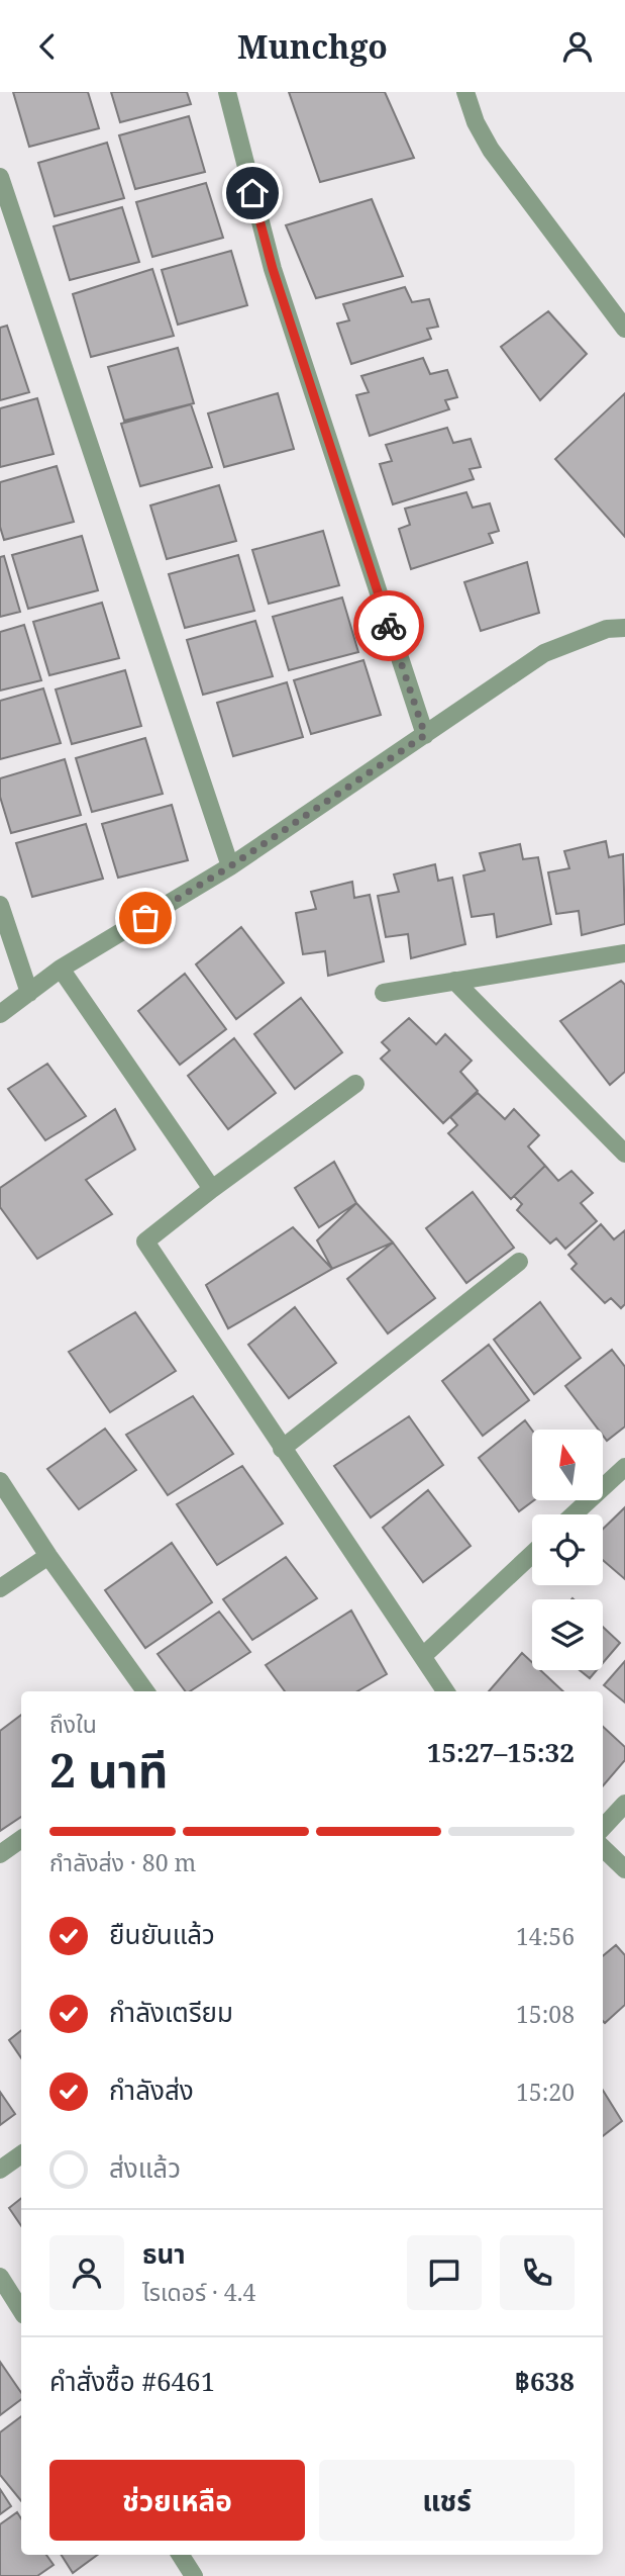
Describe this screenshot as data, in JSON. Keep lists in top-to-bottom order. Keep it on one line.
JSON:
{"north":"top","page":{"header":"Munchgo","heading":["2 นาที","ถึงใน","15:27–15:32"],"panel":["ธนา","ไรเดอร์ · 4.4","คำสั่งซื้อ #6461","฿638"],"bar":"กำลังส่ง · 80 m","list":[["ยืนยันแล้ว","14:56"],["กำลังเตรียม","15:08"],["กำลังส่ง","15:20"],"ส่งแล้ว"],"buttons":["ช่วยเหลือ","แชร์"]}}
